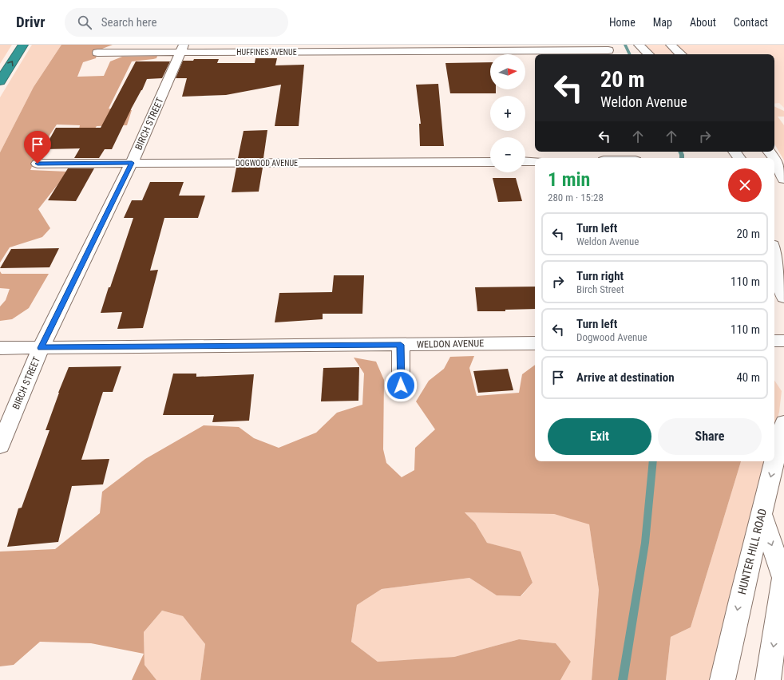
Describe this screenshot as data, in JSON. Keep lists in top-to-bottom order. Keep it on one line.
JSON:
{"streets":{"street":["HUFFINES AVENUE","BIRCH STREET","DOGWOOD AVENUE","WELDON AVENUE","HUNTER HILL ROAD"]},"crossings":[["HUFFINES AVENUE","BIRCH STREET"],["BIRCH STREET","DOGWOOD AVENUE"],["BIRCH STREET","WELDON AVENUE"]],"north":"right","page":{"header":"Drivr","search":"Search here","nav":["Home","Map","About","Contact"],"map_buttons":["+","−"],"turn":["20 m","Weldon Avenue"],"heading":["1 min","280 m · 15:28"],"list":[{"name":"Turn left","note":"Weldon Avenue","value":"20 m"},{"name":"Turn right","note":"Birch Street","value":"110 m"},{"name":"Turn left","note":"Dogwood Avenue","value":"110 m"},{"name":"Arrive at destination","value":"40 m"}],"buttons":["Exit","Share"]}}
